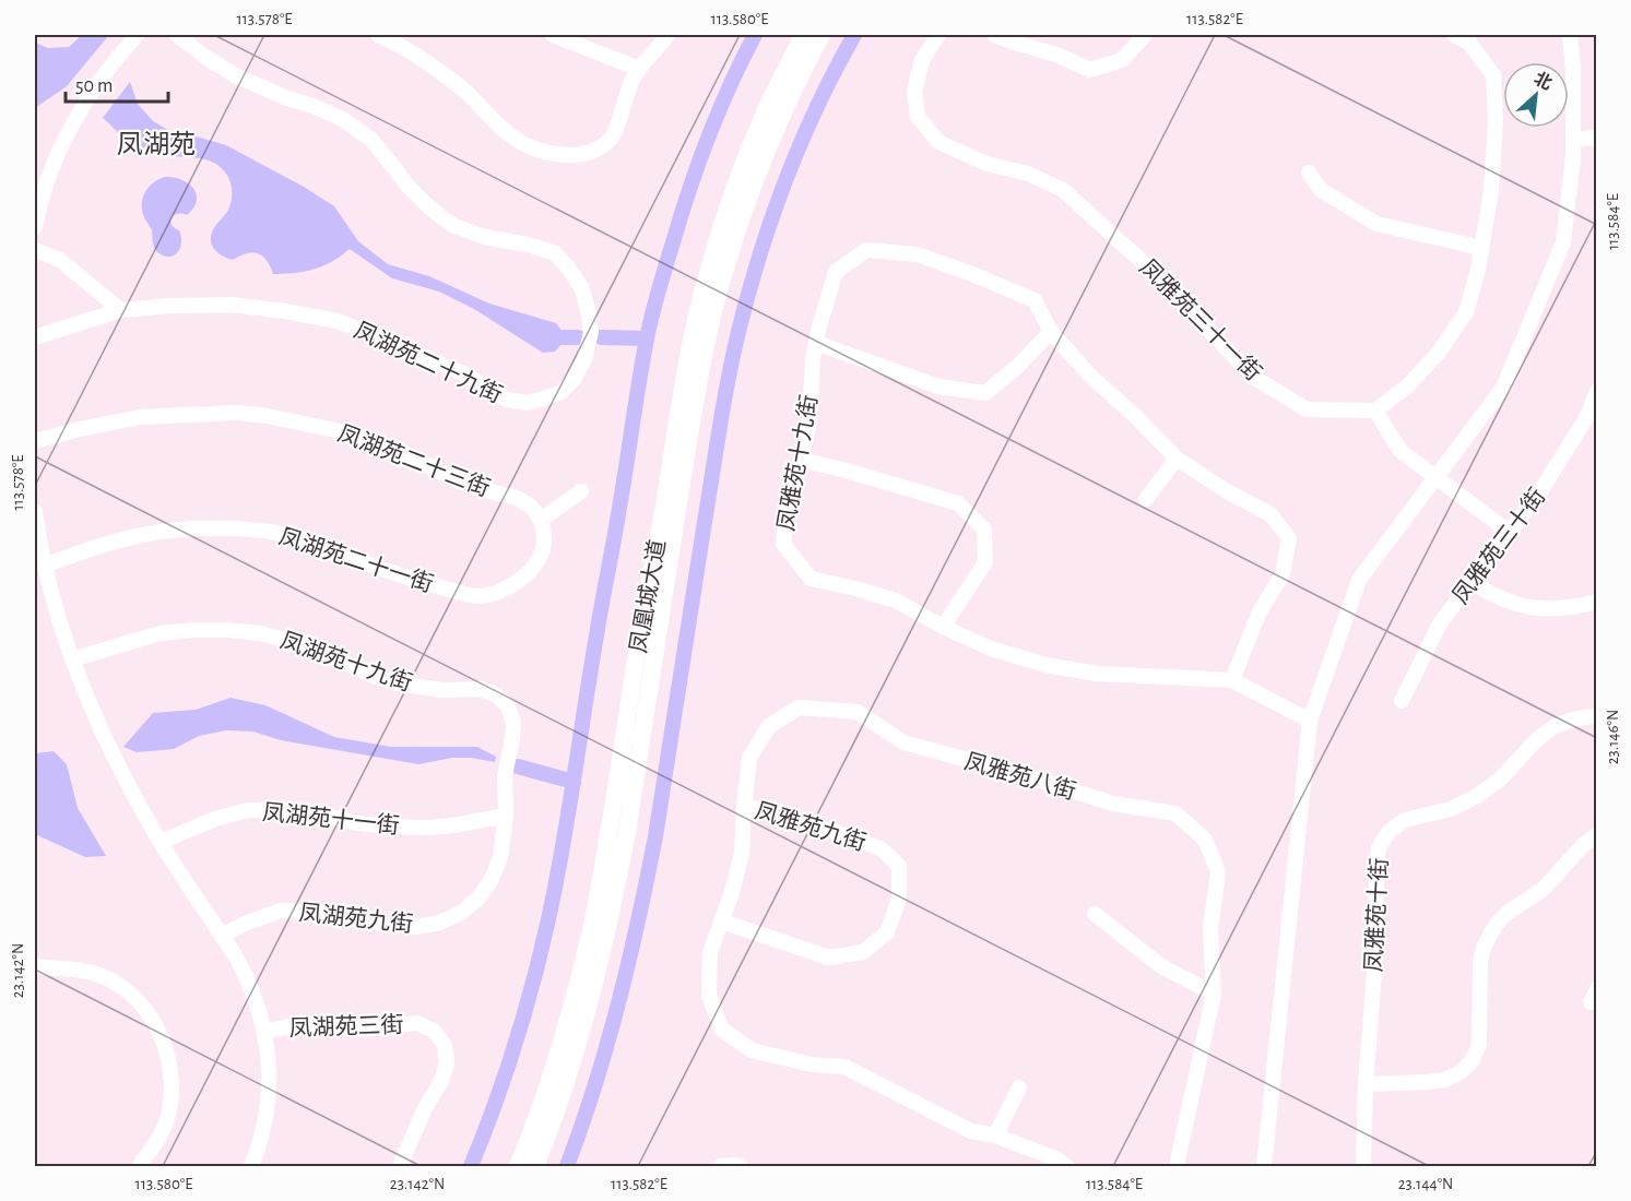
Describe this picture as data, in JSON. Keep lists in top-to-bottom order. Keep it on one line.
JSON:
{"streets":{"main road":["凤凰城大道"],"street":["凤雅苑三十一街","凤湖苑二十九街","凤湖苑二十三街","凤雅苑十九街","凤雅苑三十街","凤湖苑二十一街","凤湖苑十九街","凤雅苑八街","凤湖苑十一街","凤雅苑九街","凤雅苑十街","凤湖苑九街","凤湖苑三街"]},"crossings":[["凤湖苑二十三街","凤湖苑二十一街"],["凤湖苑十九街","凤湖苑十一街"],["凤湖苑十九街","凤湖苑九街"],["凤雅苑八街","凤雅苑九街"],["凤湖苑十一街","凤湖苑九街"]],"districts":["凤湖苑"],"scale_bar":"50 m","north":"top right","coordinates":["113.578°E","113.580°E","113.582°E","113.584°E","23.146°N","23.142°N","23.144°N"]}
